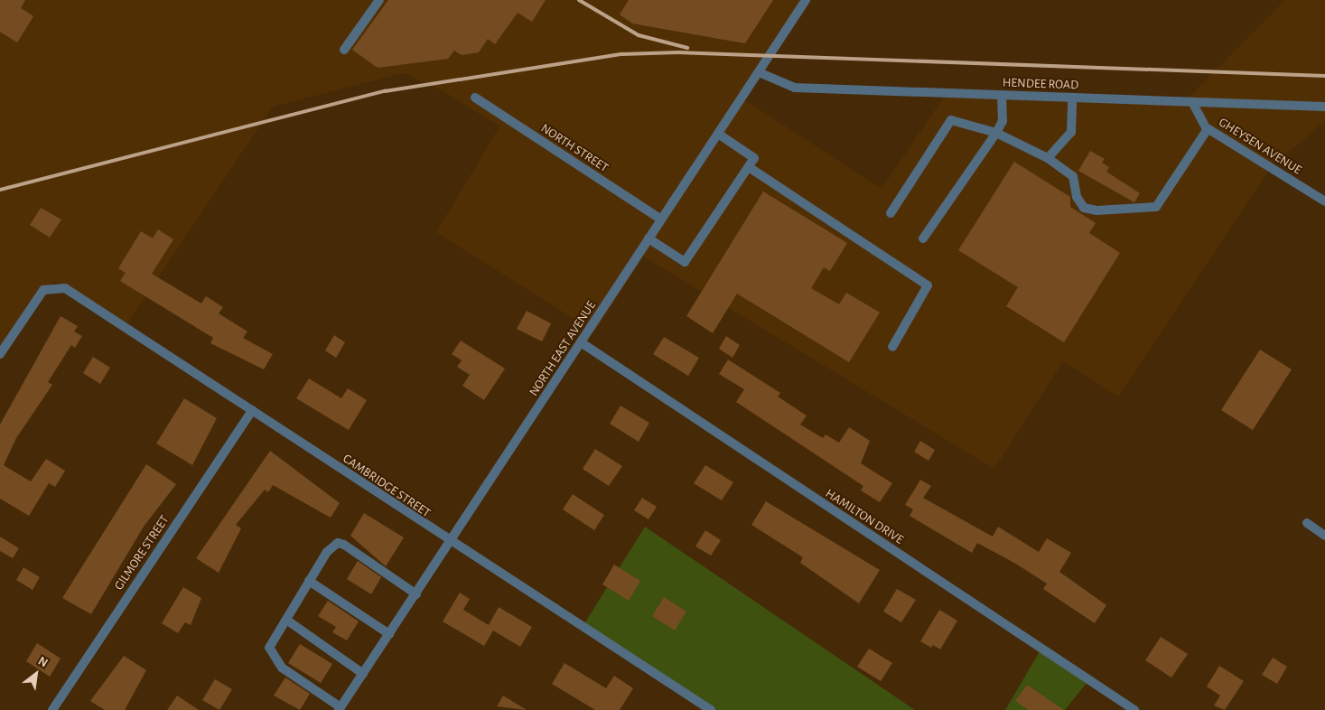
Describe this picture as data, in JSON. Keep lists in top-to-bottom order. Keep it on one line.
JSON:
{"streets":{"street":["HENDEE ROAD","GHEYSEN AVENUE","NORTH STREET","NORTH EAST AVENUE","CAMBRIDGE STREET","HAMILTON DRIVE","GILMORE STREET"]},"crossings":[["HENDEE ROAD","GHEYSEN AVENUE"],["HENDEE ROAD","NORTH EAST AVENUE"],["NORTH STREET","NORTH EAST AVENUE"],["NORTH EAST AVENUE","CAMBRIDGE STREET"],["NORTH EAST AVENUE","HAMILTON DRIVE"],["CAMBRIDGE STREET","GILMORE STREET"]],"north":"top right"}
